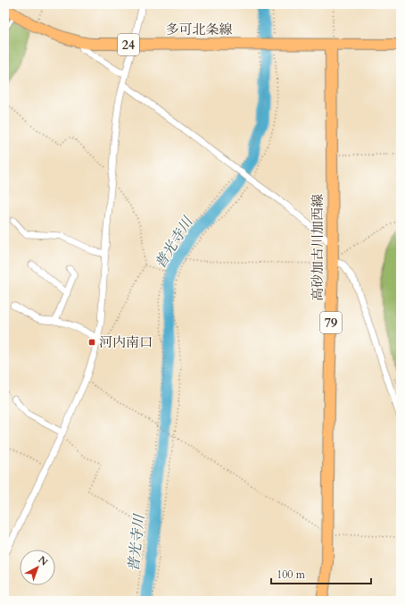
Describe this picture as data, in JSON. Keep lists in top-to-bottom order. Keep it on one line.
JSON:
{"streets":{"main road":["多可北条線","24","高砂加古川加西線","79"]},"crossings":[["多可北条線","高砂加古川加西線"]],"water":["普光寺川"],"places":{"transit":["河内南口"]},"scale_bar":"100 m","north":"top right"}
